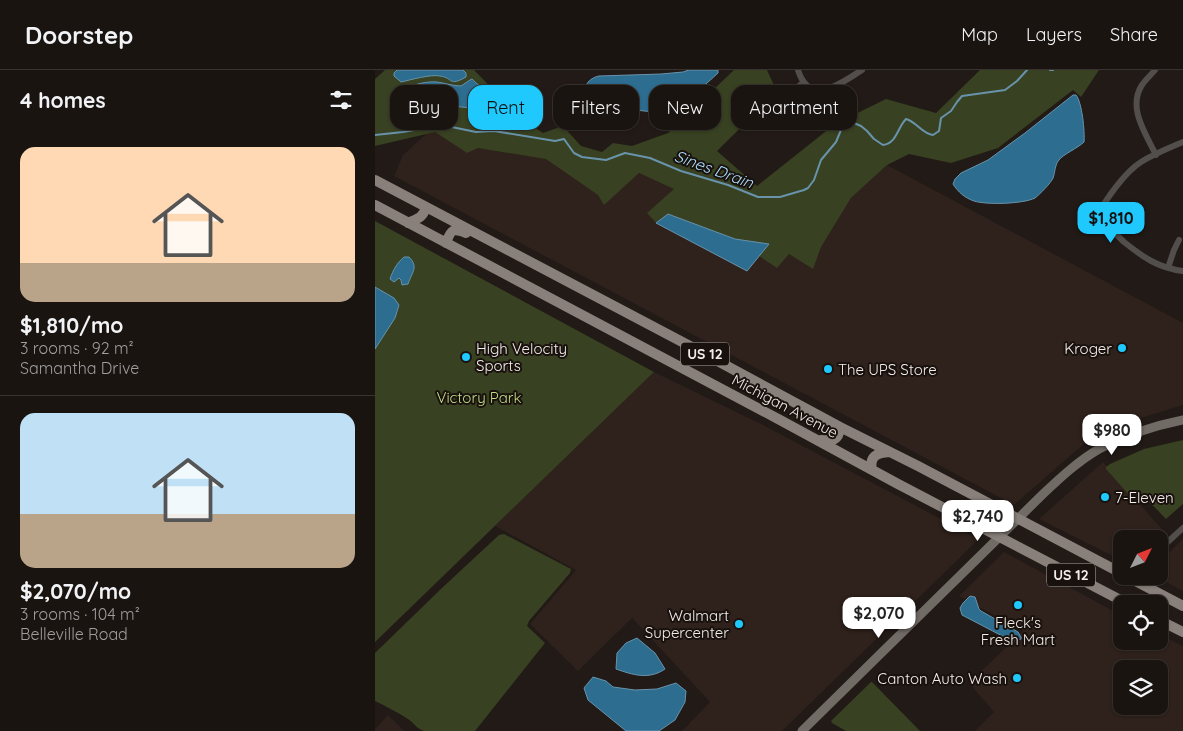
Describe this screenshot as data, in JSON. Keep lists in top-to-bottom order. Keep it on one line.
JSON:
{"streets":{"main road":["US 12","Michigan Avenue"]},"water":["Sines Drain"],"parks":["Victory Park"],"places":["Kroger","High Velocity Sports","The UPS Store","7-Eleven","Fleck's Fresh Mart","Walmart Supercenter","Canton Auto Wash"],"north":"top right","page":{"header":"Doorstep","nav":["Map","Layers","Share"],"heading":"4 homes","chip":["Buy","Rent","Filters","New","Apartment"],"list":[{"name":"$1,810/mo","note":"3 rooms · 92 m² · Samantha Drive"},{"name":"$2,070/mo","note":"3 rooms · 104 m² · Belleville Road"}],"price":["$1,810","$980","$2,740","$2,070"]}}
